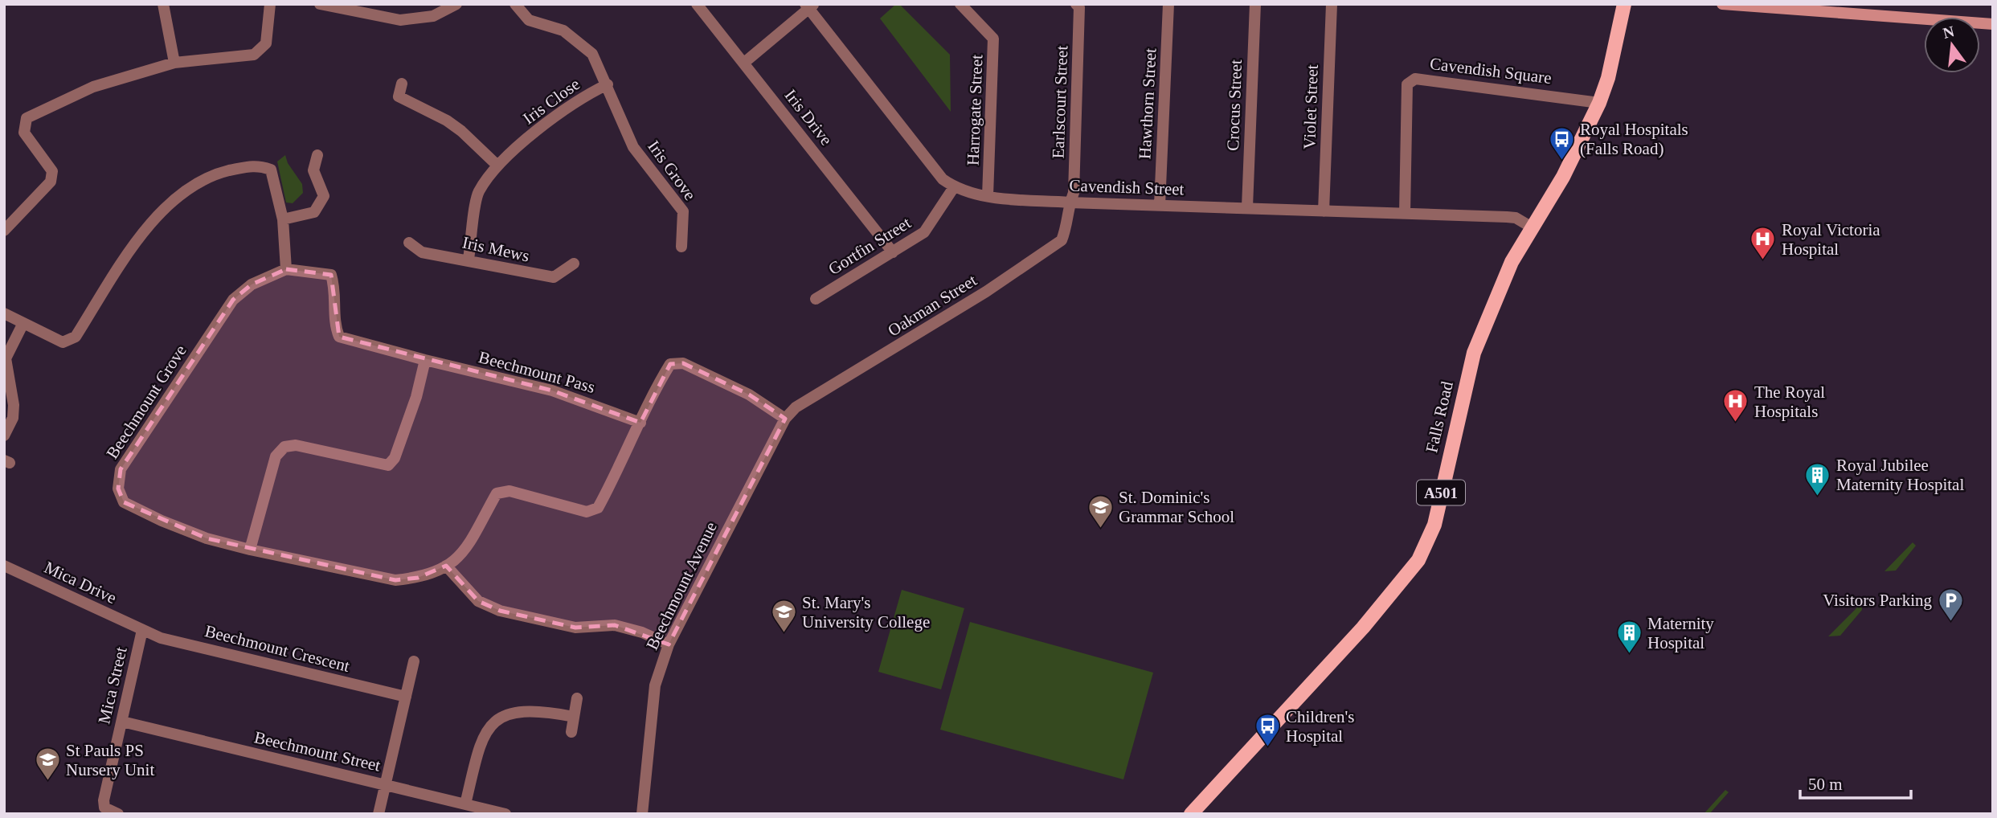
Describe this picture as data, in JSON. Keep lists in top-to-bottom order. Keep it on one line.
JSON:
{"streets":{"main road":["Falls Road","A501"],"street":["Cavendish Square","Iris Close","Earlscourt Street","Hawthorn Street","Crocus Street","Violet Street","Harrogate Street","Iris Drive","Iris Grove","Cavendish Street","Gortfin Street","Iris Mews","Oakman Street","Beechmount Pass","Beechmount Grove","Mica Drive","Beechmount Avenue","Beechmount Crescent","Mica Street","Beechmount Street"]},"crossings":[["Cavendish Square","Cavendish Street"],["Cavendish Square","Falls Road"],["Iris Close","Iris Grove"],["Iris Close","Iris Mews"],["Earlscourt Street","Cavendish Street"],["Earlscourt Street","Oakman Street"],["Hawthorn Street","Cavendish Street"],["Crocus Street","Cavendish Street"],["Violet Street","Cavendish Street"],["Harrogate Street","Cavendish Street"],["Iris Drive","Gortfin Street"],["Cavendish Street","Gortfin Street"],["Cavendish Street","Oakman Street"],["Cavendish Street","Falls Road"],["Oakman Street","Beechmount Avenue"],["Beechmount Pass","Beechmount Grove"],["Mica Drive","Beechmount Crescent"],["Mica Drive","Mica Street"],["Beechmount Crescent","Mica Street"],["Mica Street","Beechmount Street"]],"places":{"bus stop":["Royal Hospitals (Falls Road)","Children's Hospital"],"hospital":["Royal Victoria Hospital","The Royal Hospitals"],"building":["Royal Jubilee Maternity Hospital","Maternity Hospital"],"school or university":["St. Dominic's Grammar School","St. Mary's University College","St Pauls PS Nursery Unit"],"parking":["Visitors Parking"]},"scale_bar":"50 m","north":"top"}
